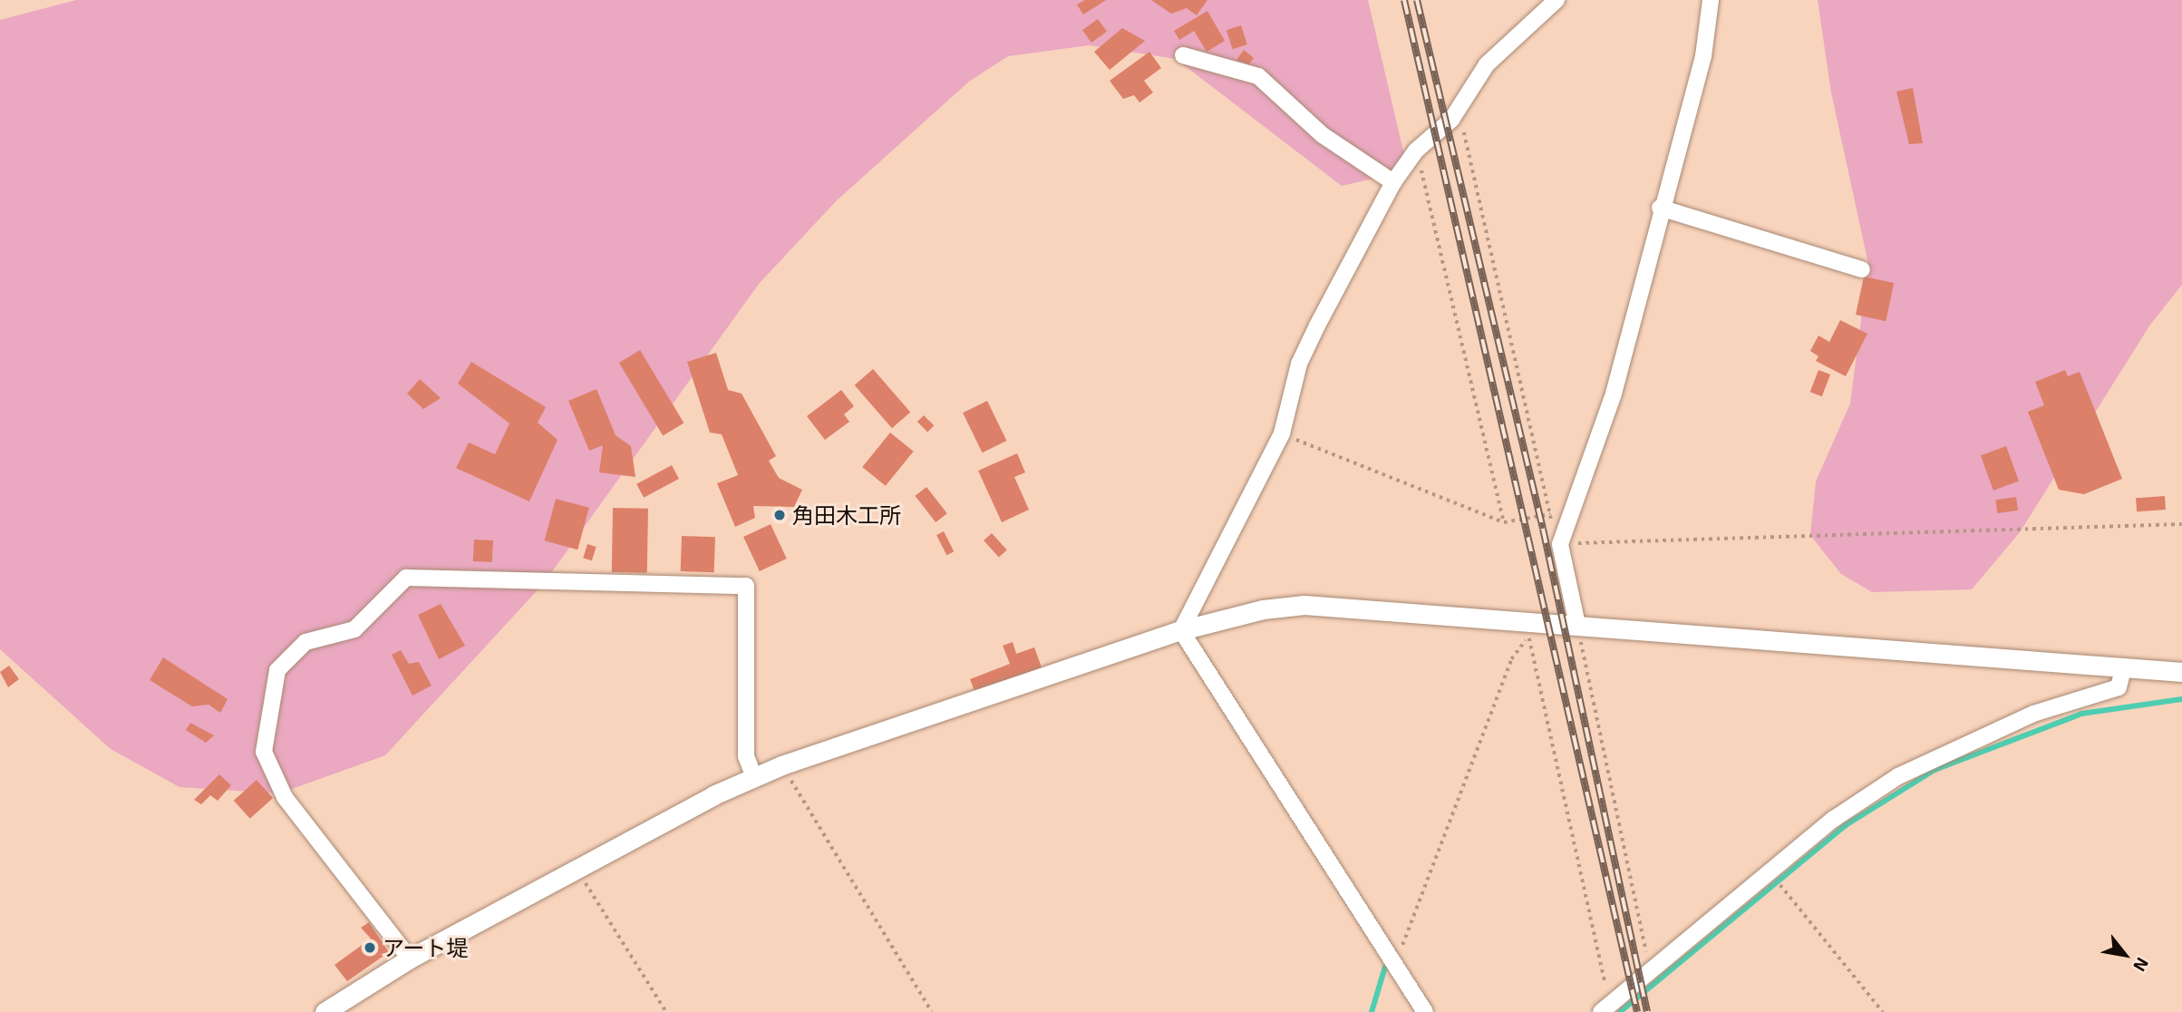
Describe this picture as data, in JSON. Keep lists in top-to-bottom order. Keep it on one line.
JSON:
{"places":["角田木工所","アート堤"],"north":"bottom right"}
